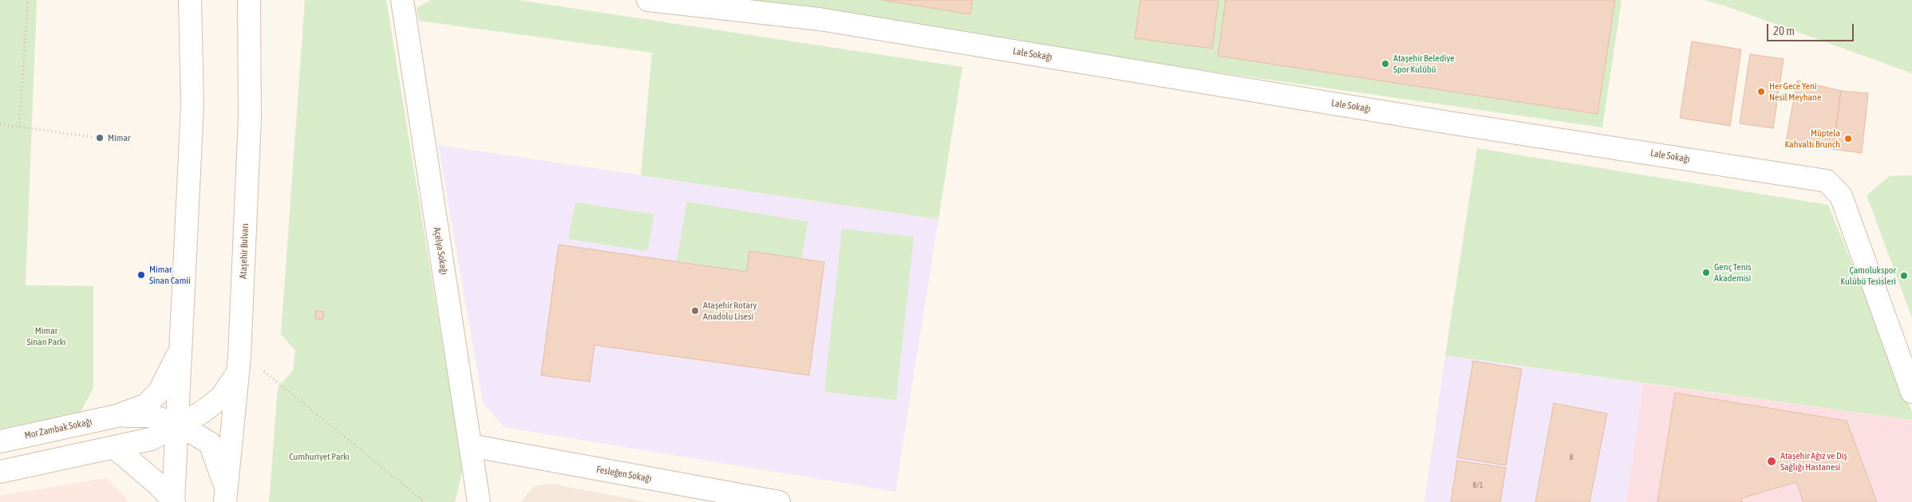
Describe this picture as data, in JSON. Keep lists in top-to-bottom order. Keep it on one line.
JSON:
{"streets":{"street":["Lale Sokağı","Ataşehir Bulvarı","Açelya Sokağı","Mor Zambak Sokağı","Fesleğen Sokağı"]},"crossings":[["Açelya Sokağı","Fesleğen Sokağı"]],"parks":["Mimar Sinan Parkı","Cumhuriyet Parkı"],"places":["Ataşehir Belediye Spor Kulübü","Her Gece Yeni Nesil Meyhane","Mimar","Müptela Kahvaltı Brunch","Genç Tenis Akademisi","Mimar Sinan Camii","Çamolukspor Kulübü Tesisleri","Ataşehir Rotary Anadolu Lisesi","Ataşehir Ağız ve Diş Sağlığı Hastanesi"],"house_numbers":["8","8/1"],"scale_bar":"20 m"}
